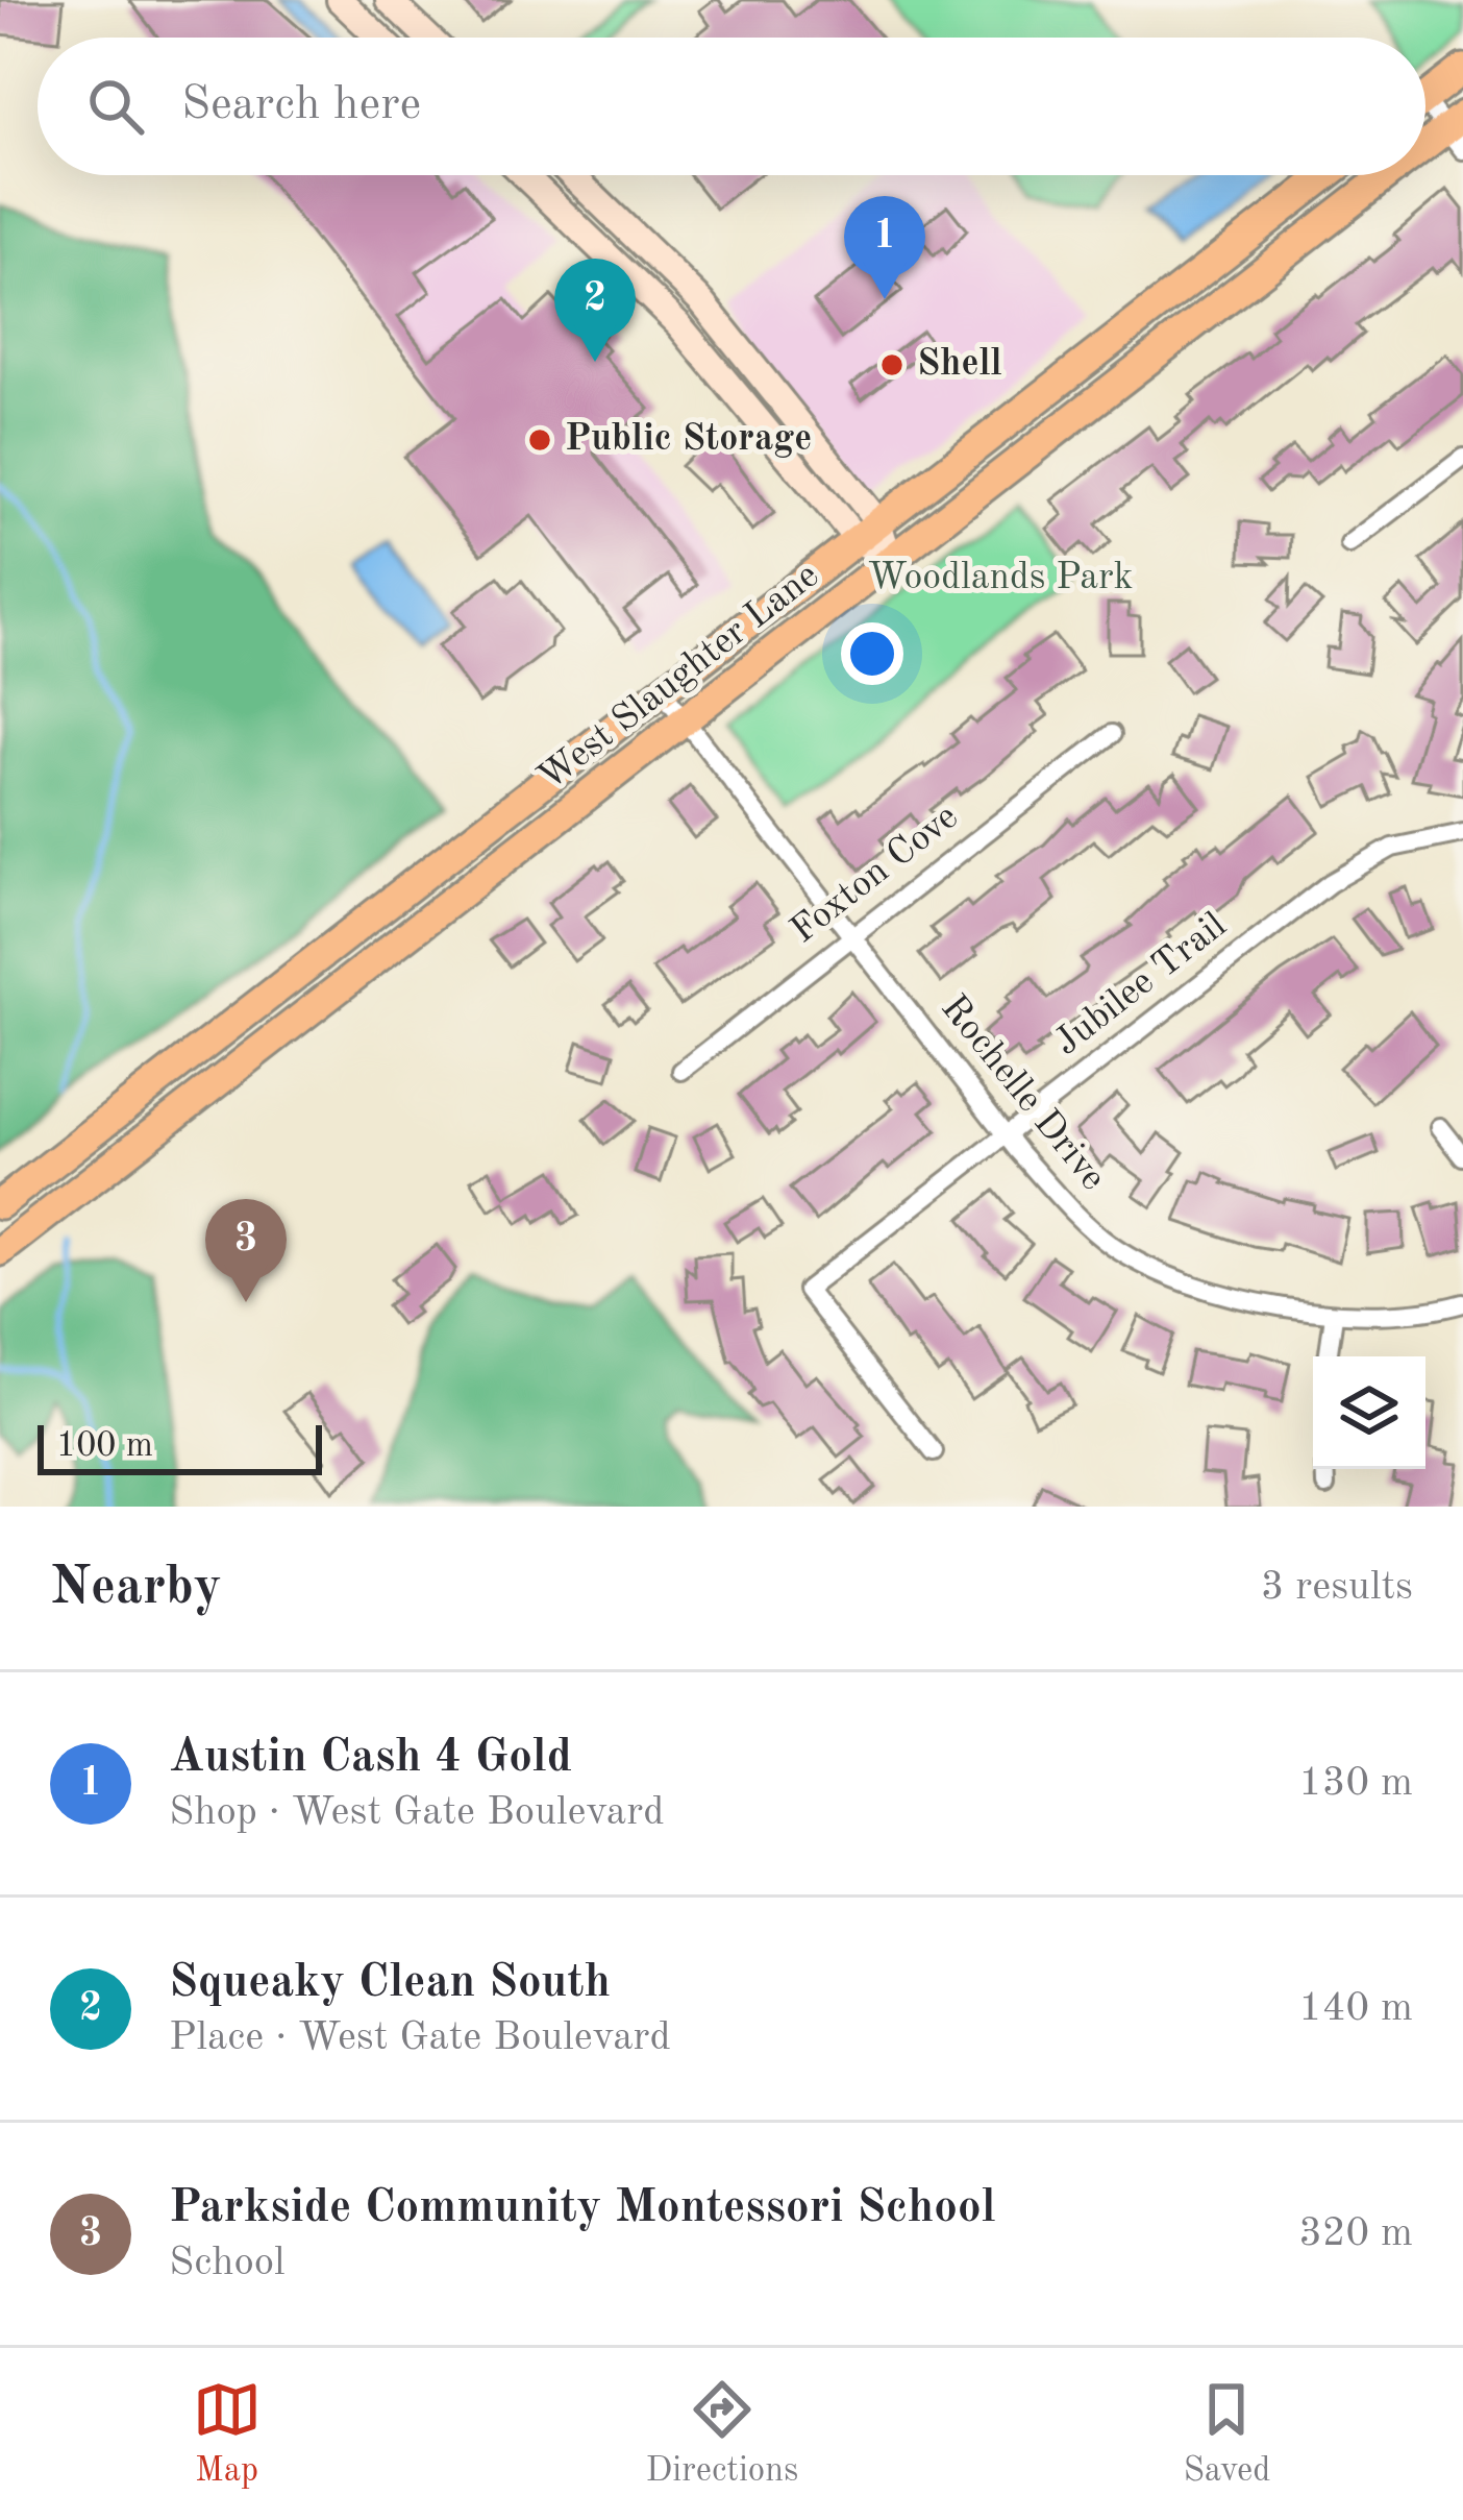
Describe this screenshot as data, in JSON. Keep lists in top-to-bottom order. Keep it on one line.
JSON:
{"streets":{"main road":["West Slaughter Lane"],"street":["Foxton Cove","Jubilee Trail","Rochelle Drive"]},"crossings":[["West Slaughter Lane","Rochelle Drive"],["Foxton Cove","Rochelle Drive"],["Jubilee Trail","Rochelle Drive"]],"parks":["Woodlands Park"],"places":["Shell","Public Storage"],"scale_bar":"100 m","page":{"search":"Search here","pins":["1","2","3"],"scale":"100 m","heading":["Nearby","3 results"],"list":[{"mark":"1","name":"Austin Cash 4 Gold","note":"Shop · West Gate Boulevard","value":"130 m"},{"mark":"2","name":"Squeaky Clean South","note":"Place · West Gate Boulevard","value":"140 m"},{"mark":"3","name":"Parkside Community Montessori School","note":"School","value":"320 m"}],"nav":["Map","Directions","Saved"]}}
